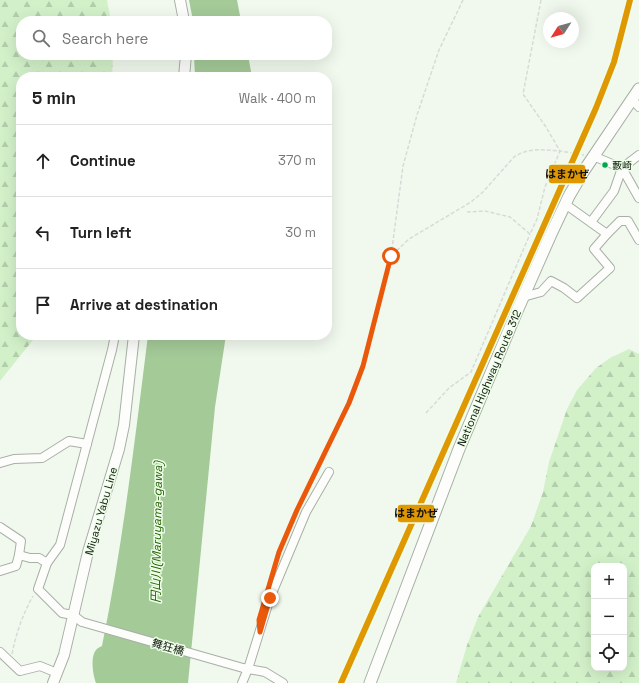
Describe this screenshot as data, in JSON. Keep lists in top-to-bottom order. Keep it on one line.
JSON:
{"streets":{"highway":["National Highway Route 312"],"main road":["Miyazu Yabu Line"],"street":["舞狂橋"]},"crossings":[["Miyazu Yabu Line","舞狂橋"]],"water":["円山川(Maruyama-gawa)"],"places":["藪崎"],"lines":["transit line はまかぜ"],"north":"bottom left","page":{"search":"Search here","heading":["5 min","Walk · 400 m"],"list":[["Continue","370 m"],["Turn left","30 m"],"Arrive at destination"],"map_buttons":["+","−"]}}
